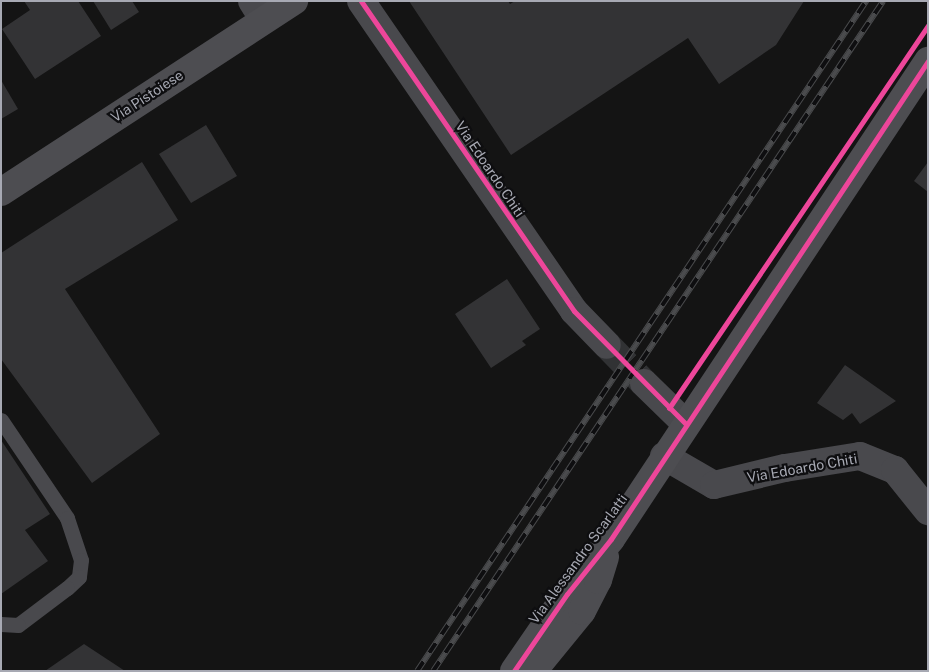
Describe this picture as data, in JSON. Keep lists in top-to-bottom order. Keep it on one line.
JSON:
{"streets":{"street":["Via Pistoiese","Via Edoardo Chiti","Via Alessandro Scarlatti"]},"crossings":[["Via Edoardo Chiti","Via Alessandro Scarlatti"]]}
